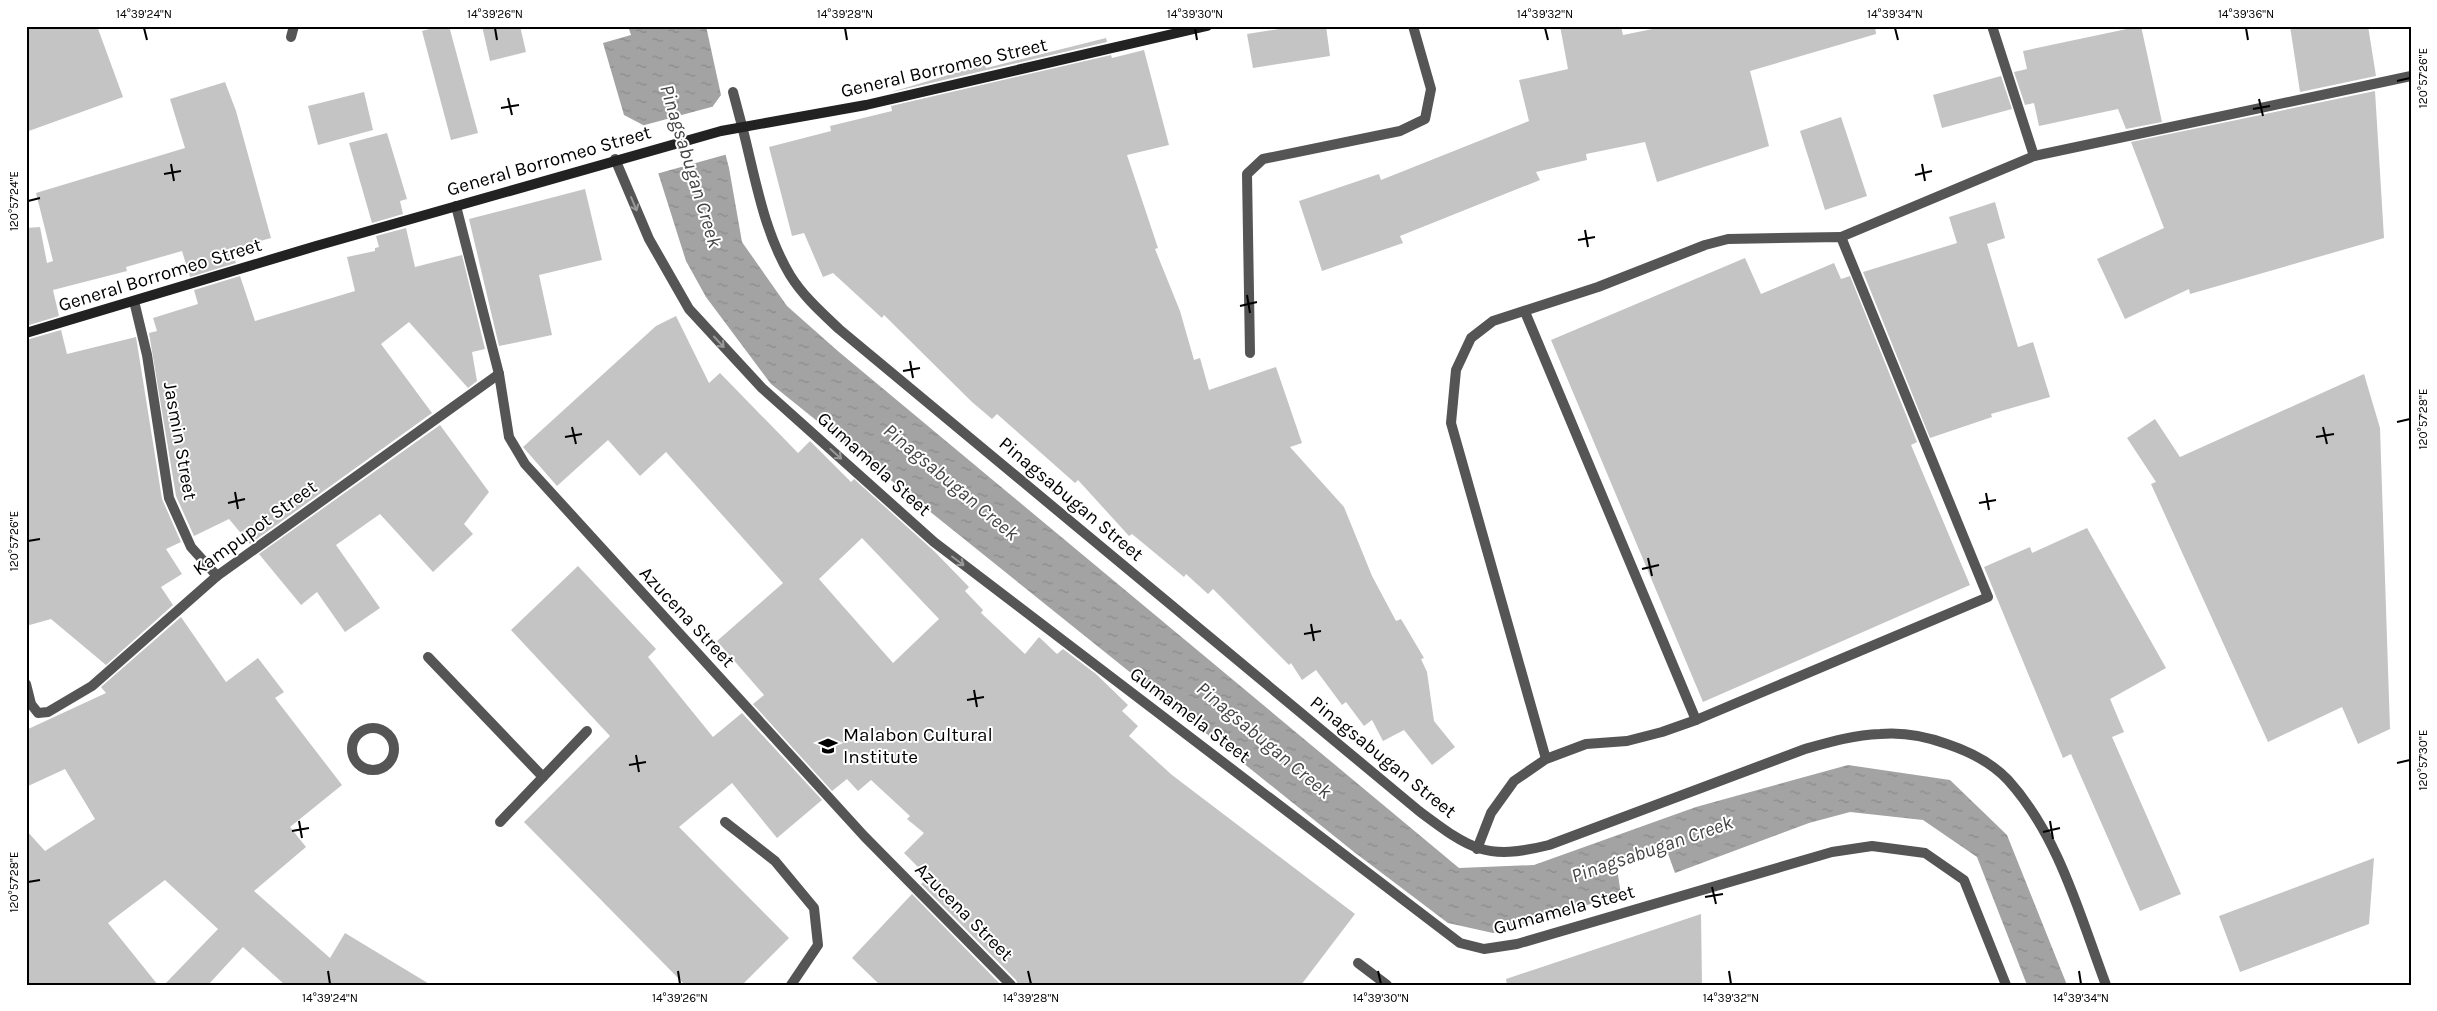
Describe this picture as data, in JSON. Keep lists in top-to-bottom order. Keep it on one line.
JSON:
{"streets":{"street":["General Borromeo Street","Jasmin Street","Gumamela Steet","Pinagsabugan Street","Kampupot Street","Azucena Street"]},"crossings":[["General Borromeo Street","Jasmin Street"],["General Borromeo Street","Gumamela Steet"],["General Borromeo Street","Pinagsabugan Street"],["General Borromeo Street","Azucena Street"],["Jasmin Street","Kampupot Street"],["Kampupot Street","Azucena Street"]],"one_way":["Gumamela Steet"],"water":["Pinagsabugan Creek"],"places":{"school or university":["Malabon Cultural Institute"]},"coordinates":["14°39'24\"N","14°39'26\"N","14°39'28\"N","14°39'30\"N","14°39'32\"N","14°39'34\"N","14°39'36\"N","120°57'26\"E","120°57'24\"E","120°57'28\"E","120°57'30\"E"]}
